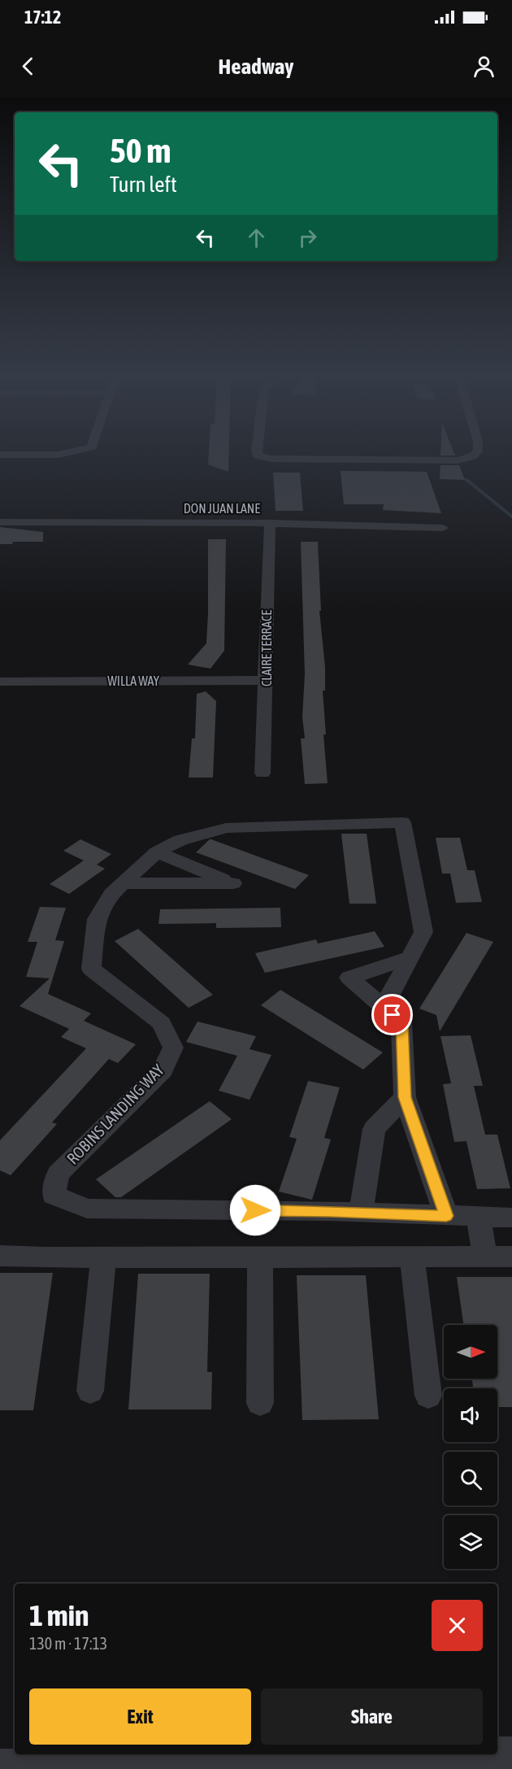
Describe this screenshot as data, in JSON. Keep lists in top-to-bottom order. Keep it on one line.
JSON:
{"streets":{"street":["DON JUAN LANE","CLAIRE TERRACE","WILLA WAY","ROBINS LANDING WAY"]},"crossings":[["DON JUAN LANE","CLAIRE TERRACE"],["CLAIRE TERRACE","WILLA WAY"]],"north":"right","page":{"status":"17:12","header":"Headway","turn":["50 m","Turn left"],"heading":["1 min","130 m · 17:13"],"buttons":["Exit","Share"]}}
